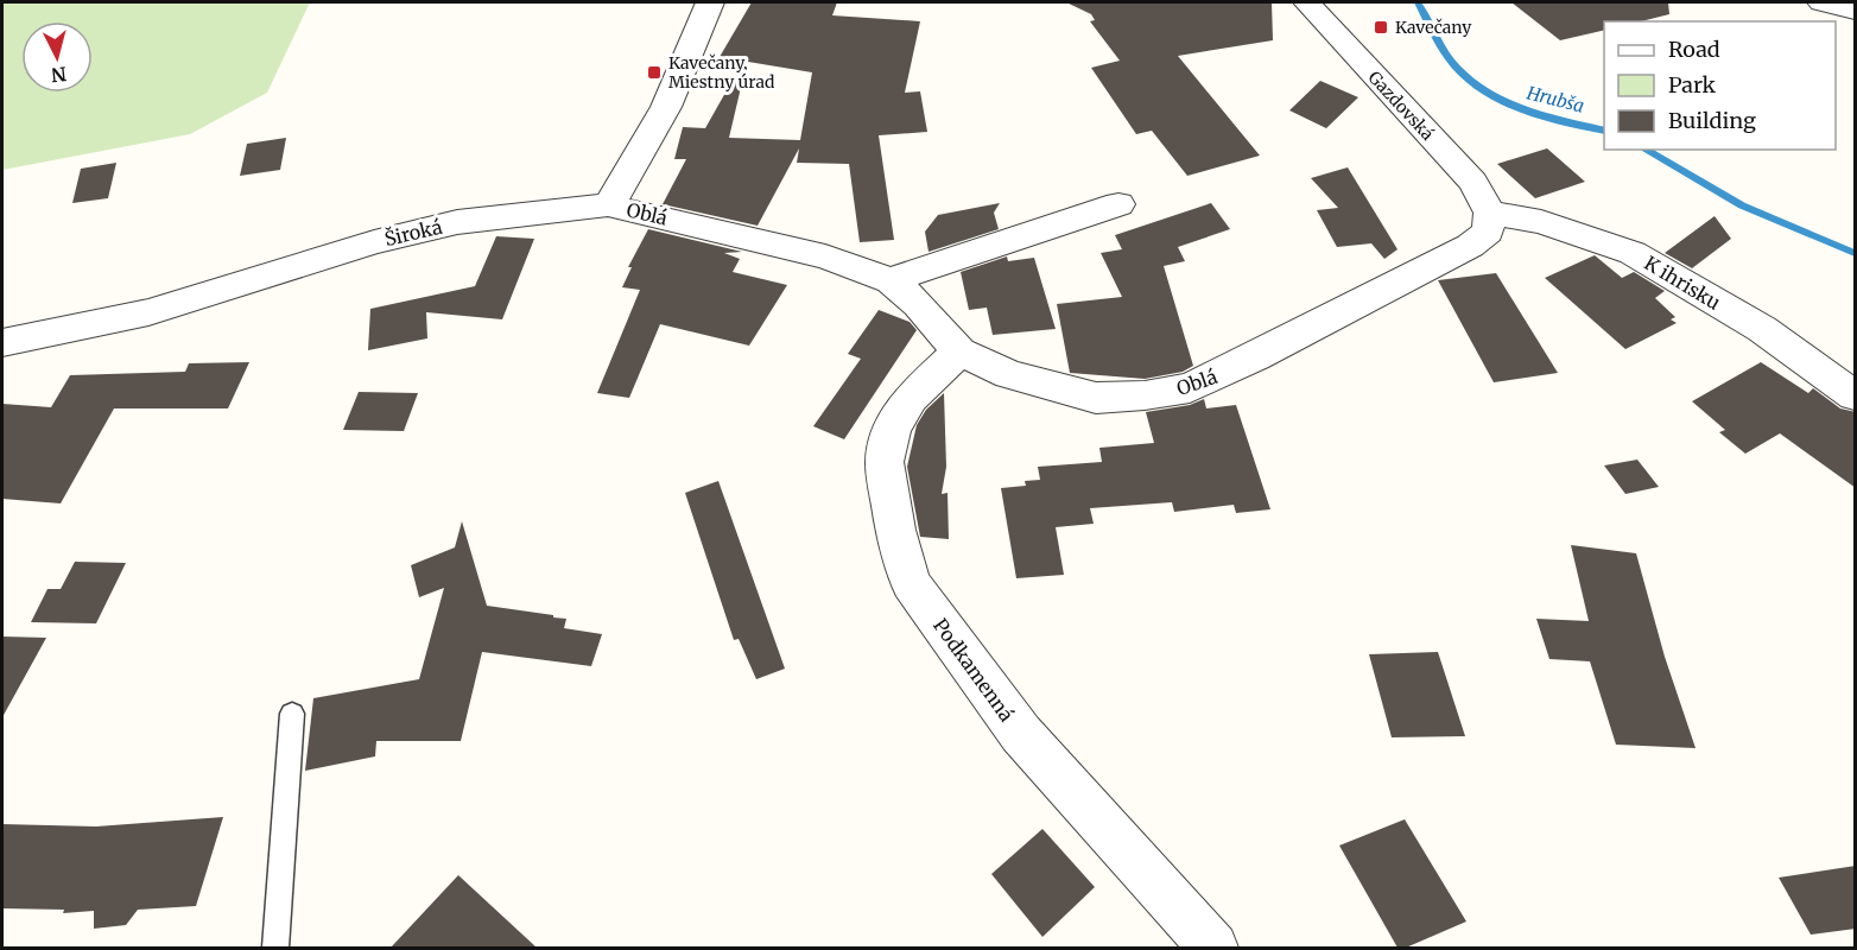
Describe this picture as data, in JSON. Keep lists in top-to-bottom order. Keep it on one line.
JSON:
{"streets":{"street":["Gazdovská","Oblá","Široká","K ihrisku","Podkamenná"]},"crossings":[["Gazdovská","Oblá"],["Gazdovská","K ihrisku"],["Oblá","Široká"],["Oblá","K ihrisku"],["Oblá","Podkamenná"]],"water":["Hrubša"],"places":{"transit":["Kavečany","Kavečany, Miestny úrad"]},"legend":["Road","Park","Building"],"north":"bottom"}
